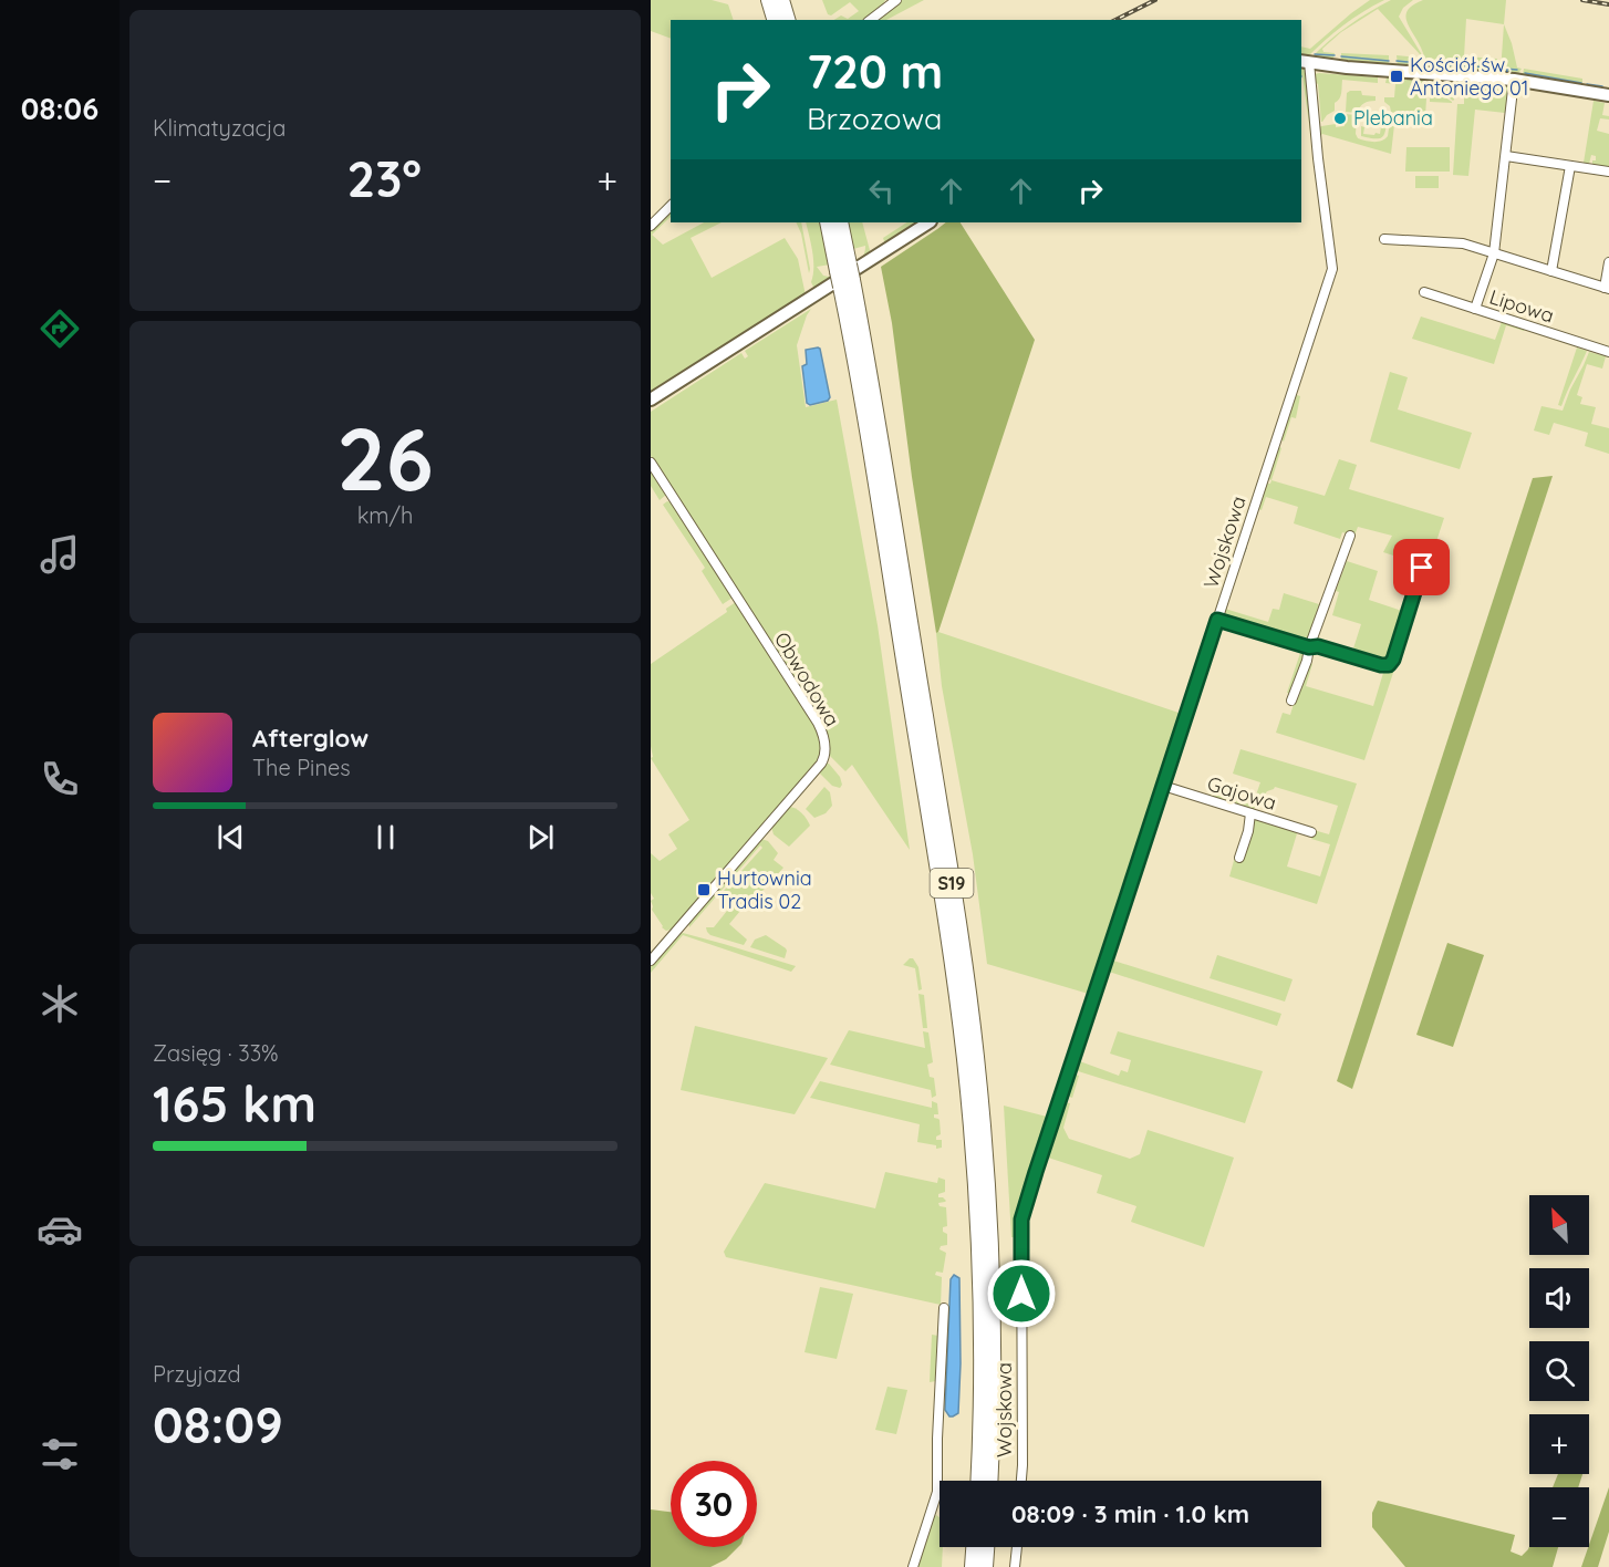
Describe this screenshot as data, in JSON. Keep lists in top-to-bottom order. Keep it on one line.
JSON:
{"streets":{"highway":["S19"],"street":["Lipowa","Wojskowa","Obwodowa","Gajowa"]},"crossings":[["Wojskowa","Gajowa"]],"places":{"transit":["Kościół św. Antoniego 01","Hurtownia Tradis 02"],"other":["Plebania"]},"north":"top left","page":{"tabs":"08:06","tile":["Klimatyzacja",["26","km/h"],["Zasięg · 33%","165 km"],["Przyjazd","08:09"]],"turn":["720 m","Brzozowa"],"heat":["−","23°","+"],"song":["Afterglow","The Pines"],"map_buttons":["+","−"],"limit":"30","trip":"08:09 · 3 min · 1.0 km"}}
